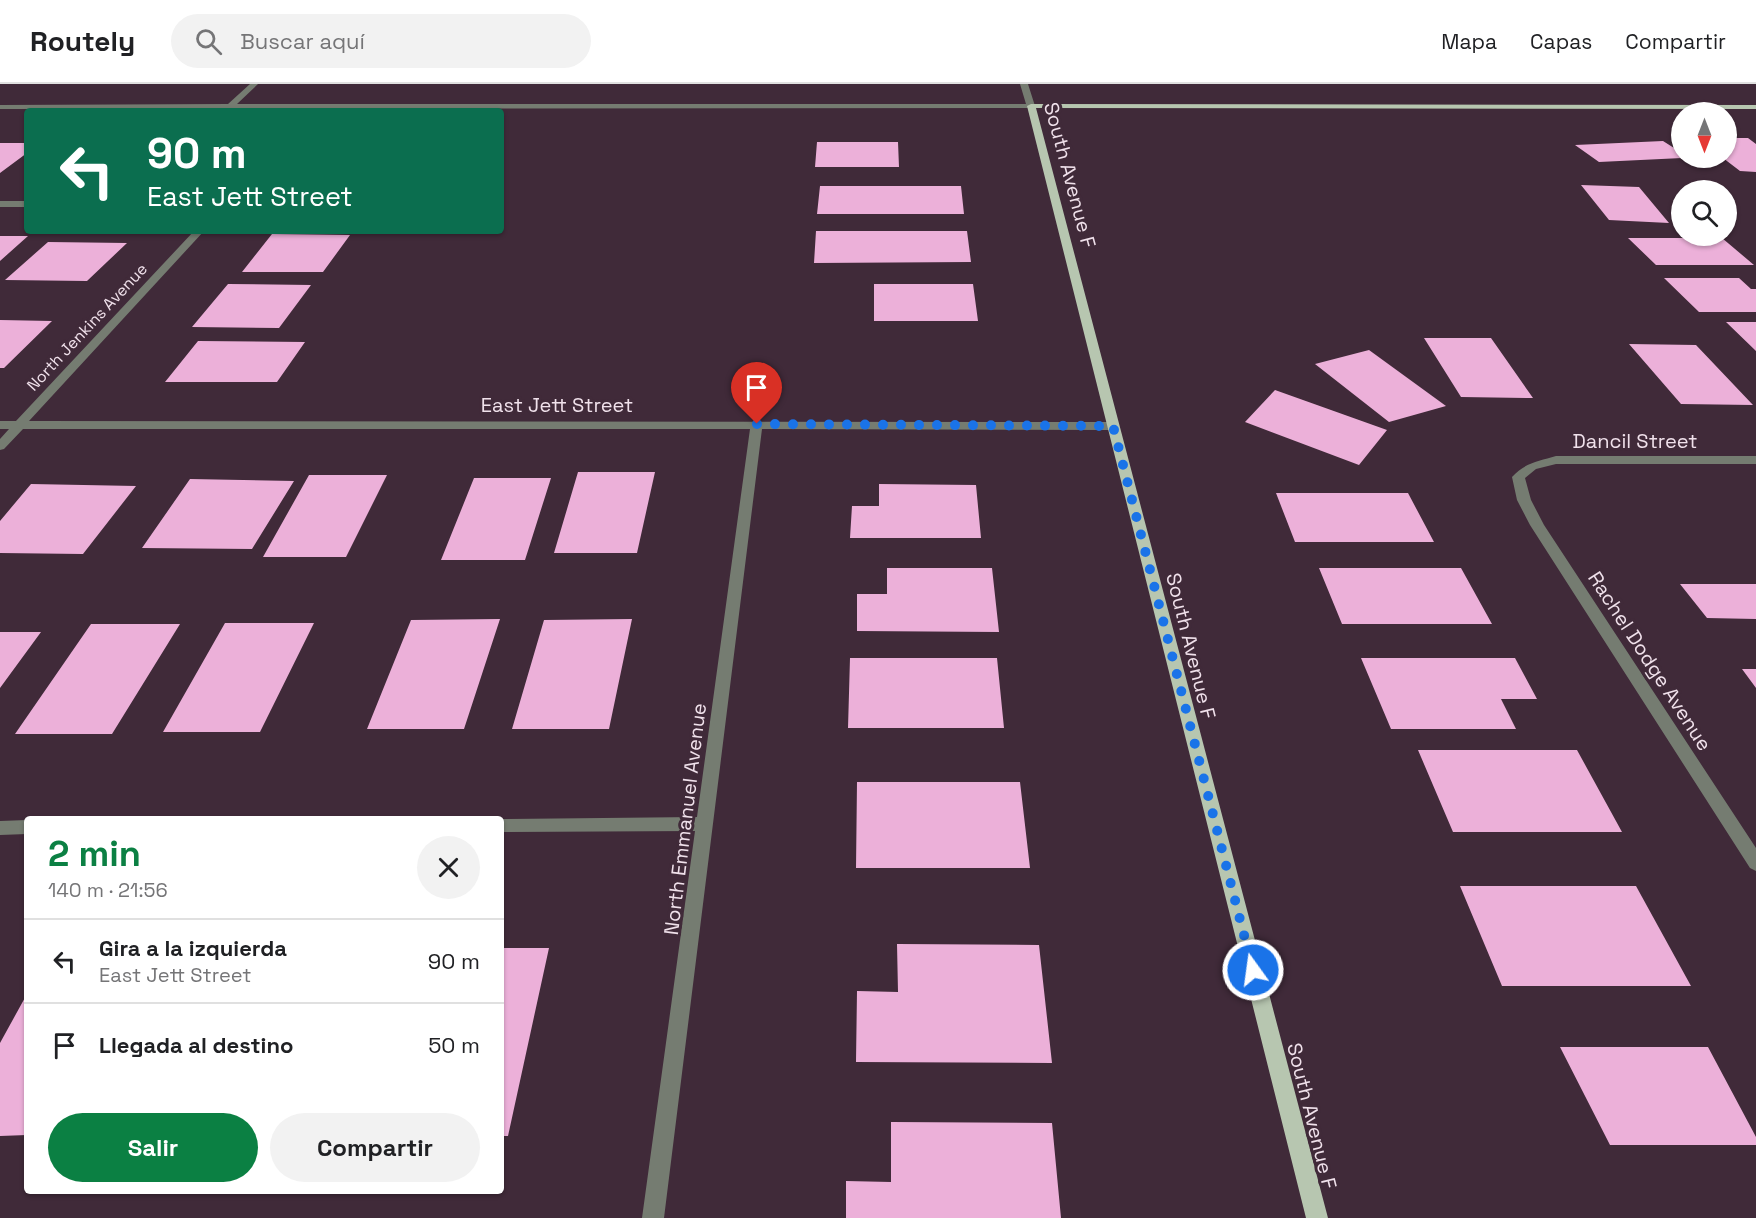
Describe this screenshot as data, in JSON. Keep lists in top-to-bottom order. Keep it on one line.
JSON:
{"streets":{"main road":["South Avenue F"],"street":["North Jenkins Avenue","East Jett Street","Dancil Street","Rachel Dodge Avenue","North Emmanuel Avenue"]},"crossings":[["South Avenue F","East Jett Street"],["North Jenkins Avenue","East Jett Street"],["East Jett Street","North Emmanuel Avenue"],["Dancil Street","Rachel Dodge Avenue"]],"north":"bottom","page":{"header":"Routely","search":"Buscar aquí","nav":["Mapa","Capas","Compartir"],"turn":["90 m","East Jett Street"],"heading":["2 min","140 m · 21:56"],"list":[{"name":"Gira a la izquierda","note":"East Jett Street","value":"90 m"},{"name":"Llegada al destino","value":"50 m"}],"buttons":["Salir","Compartir"]}}
